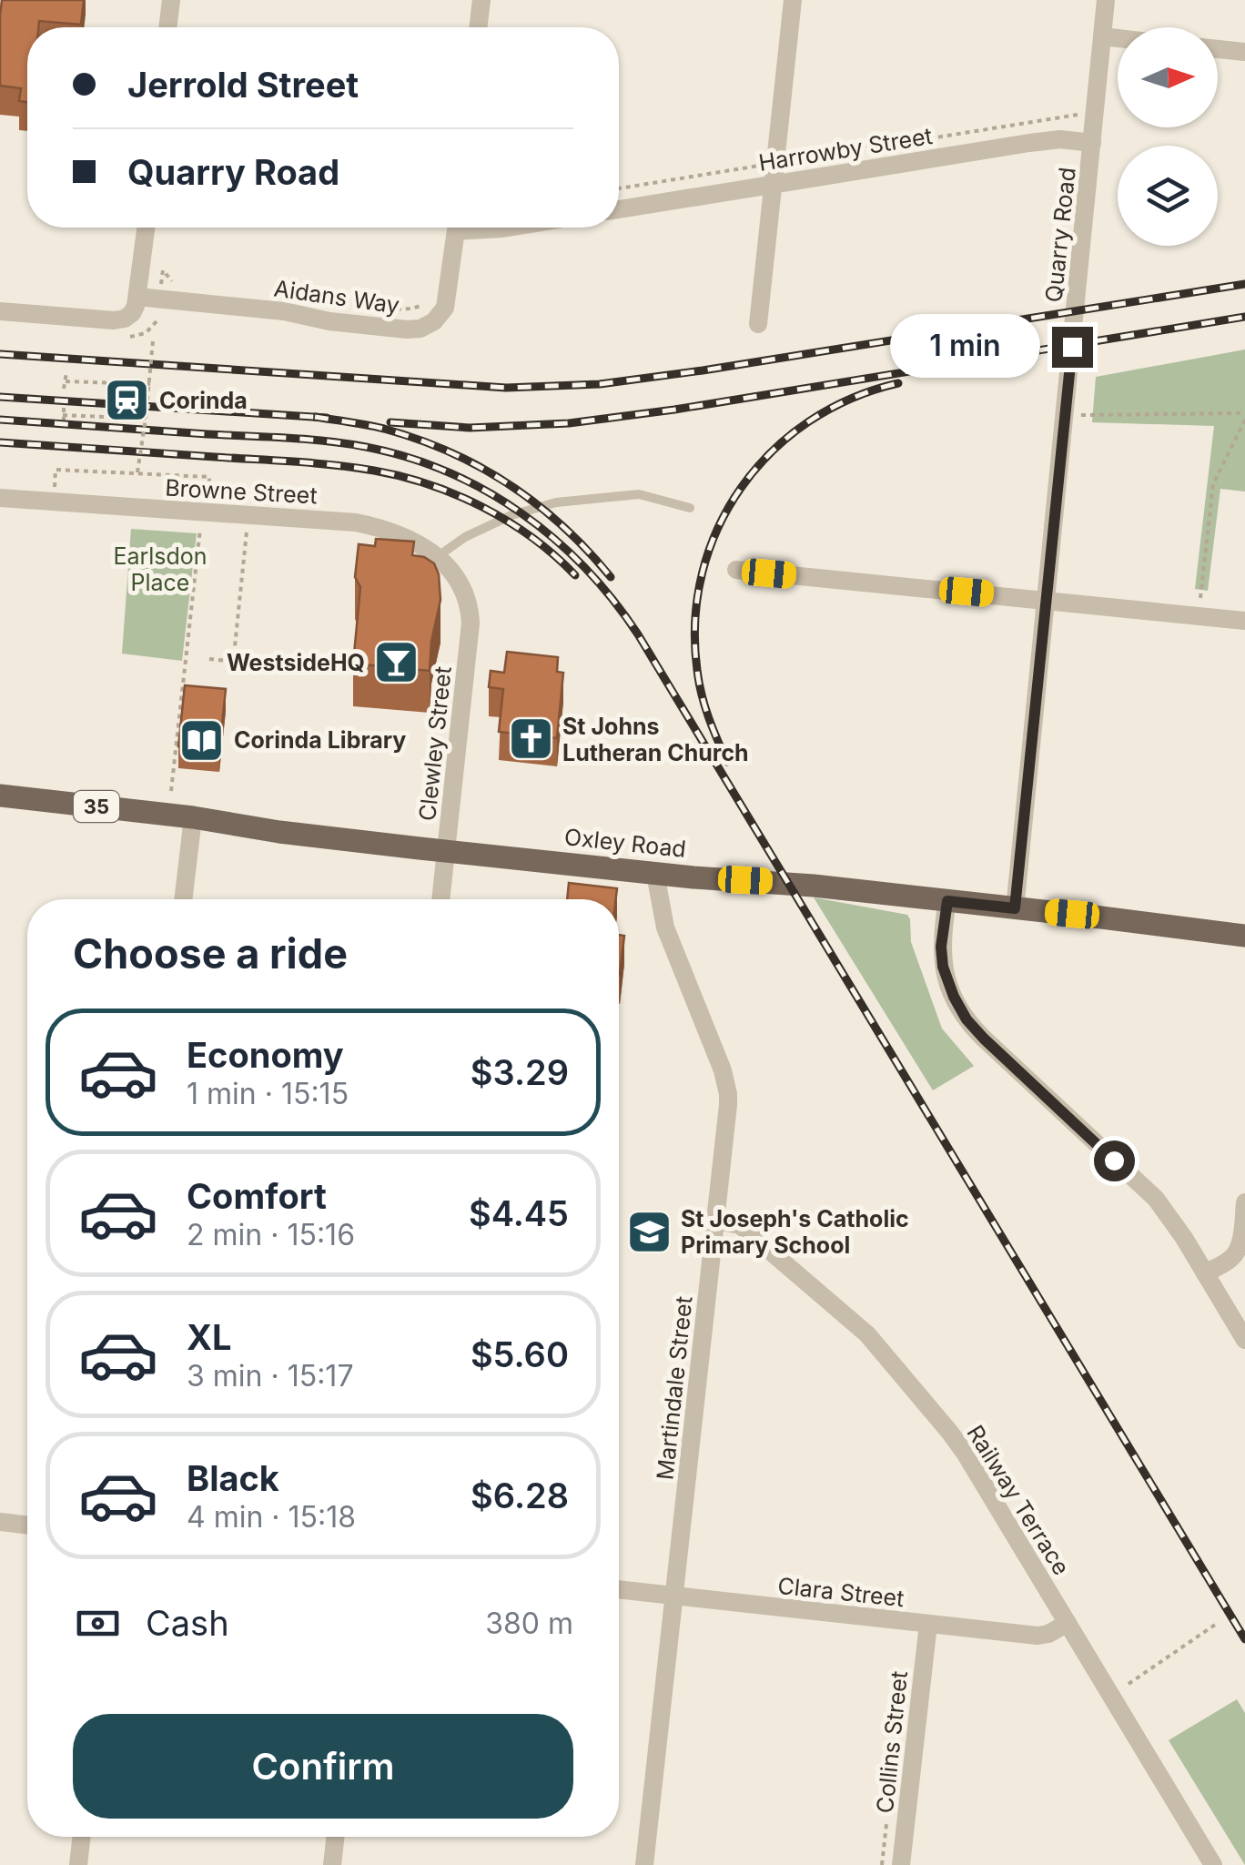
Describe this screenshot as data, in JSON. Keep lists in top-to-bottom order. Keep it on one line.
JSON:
{"streets":{"main road":["35","Oxley Road"],"street":["Harrowby Street","Quarry Road","Aidans Way","Browne Street","Clewley Street","Martindale Street","Railway Terrace","Clara Street","Collins Street"]},"crossings":[["Harrowby Street","Quarry Road"],["Quarry Road","Oxley Road"],["Browne Street","Clewley Street"],["Clewley Street","Oxley Road"],["Oxley Road","Martindale Street"],["Martindale Street","Railway Terrace"],["Martindale Street","Clara Street"],["Railway Terrace","Clara Street"],["Clara Street","Collins Street"]],"parks":["Earlsdon Place"],"places":{"station":["Corinda"],"bar":["WestsideHQ"],"church":["St Johns Lutheran Church"],"library":["Corinda Library"],"school or university":["St Joseph's Catholic Primary School"]},"north":"right","page":{"banner":["Jerrold Street","Quarry Road"],"bubble":"1 min","heading":"Choose a ride","list":[{"name":"Economy","note":"1 min · 15:15","value":"$3.29"},{"name":"Comfort","note":"2 min · 15:16","value":"$4.45"},{"name":"XL","note":"3 min · 15:17","value":"$5.60"},{"name":"Black","note":"4 min · 15:18","value":"$6.28"}],"pay":["Cash","380 m"],"buttons":"Confirm"}}
